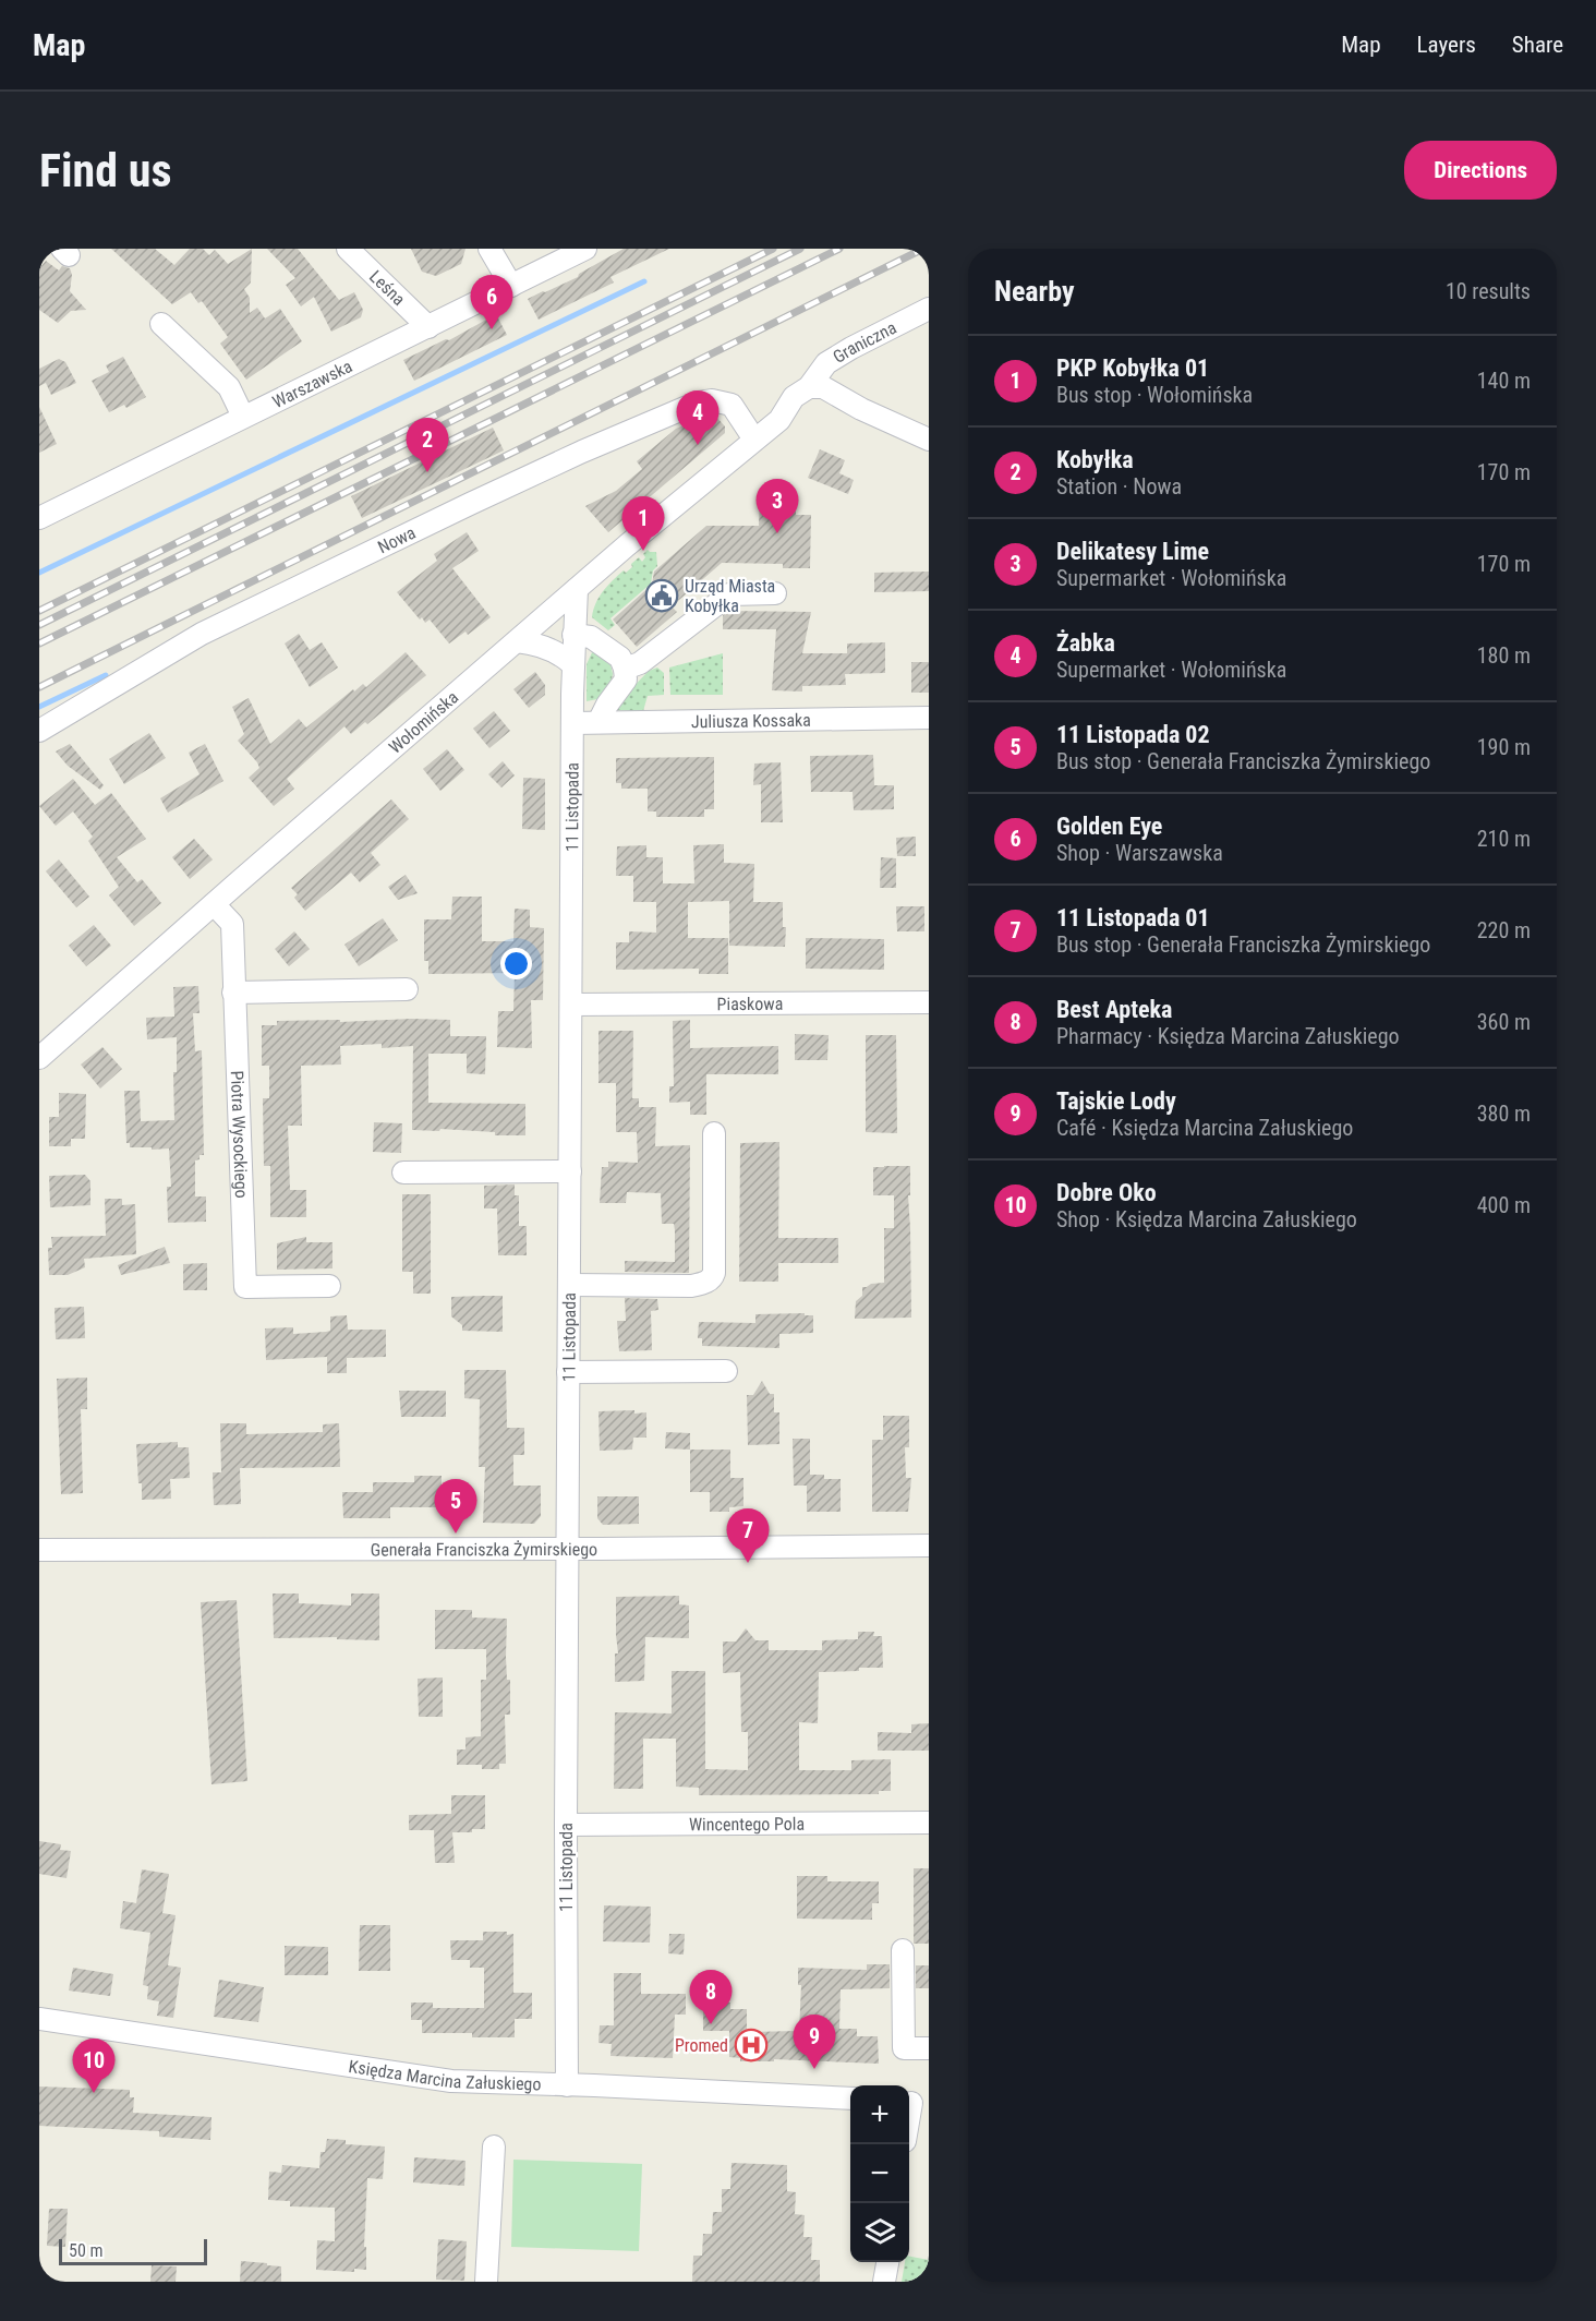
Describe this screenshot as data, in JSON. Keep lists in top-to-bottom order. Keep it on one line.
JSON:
{"streets":{"street":["Leśna","Graniczna","Warszawska","Nowa","Juliusza Kossaka","Wołomińska","11 Listopada","Piaskowa","Piotra Wysockiego","Generała Franciszka Żymirskiego","Wincentego Pola","Księdza Marcina Załuskiego"]},"crossings":[["Leśna","Warszawska"],["Graniczna","Wołomińska"],["Nowa","Wołomińska"],["Juliusza Kossaka","11 Listopada"],["Wołomińska","11 Listopada"],["Wołomińska","Piotra Wysockiego"],["11 Listopada","Piaskowa"],["11 Listopada","Generała Franciszka Żymirskiego"],["11 Listopada","Wincentego Pola"],["11 Listopada","Księdza Marcina Załuskiego"]],"places":{"public building":["Urząd Miasta Kobyłka"],"hospital":["Promed"]},"scale_bar":"50 m","page":{"header":"Map","nav":["Map","Layers","Share"],"buttons":"Directions","title":"Find us","heading":["Nearby","10 results"],"pins":["6","4","2","3","1","5","7","8","9","10"],"list":[{"mark":"1","name":"PKP Kobyłka 01","note":"Bus stop · Wołomińska","value":"140 m"},{"mark":"2","name":"Kobyłka","note":"Station · Nowa","value":"170 m"},{"mark":"3","name":"Delikatesy Lime","note":"Supermarket · Wołomińska","value":"170 m"},{"mark":"4","name":"Żabka","note":"Supermarket · Wołomińska","value":"180 m"},{"mark":"5","name":"11 Listopada 02","note":"Bus stop · Generała Franciszka Żymirskiego","value":"190 m"},{"mark":"6","name":"Golden Eye","note":"Shop · Warszawska","value":"210 m"},{"mark":"7","name":"11 Listopada 01","note":"Bus stop · Generała Franciszka Żymirskiego","value":"220 m"},{"mark":"8","name":"Best Apteka","note":"Pharmacy · Księdza Marcina Załuskiego","value":"360 m"},{"mark":"9","name":"Tajskie Lody","note":"Café · Księdza Marcina Załuskiego","value":"380 m"},{"mark":"10","name":"Dobre Oko","note":"Shop · Księdza Marcina Załuskiego","value":"400 m"}],"map_buttons":["+","−"],"scale":"50 m"}}
